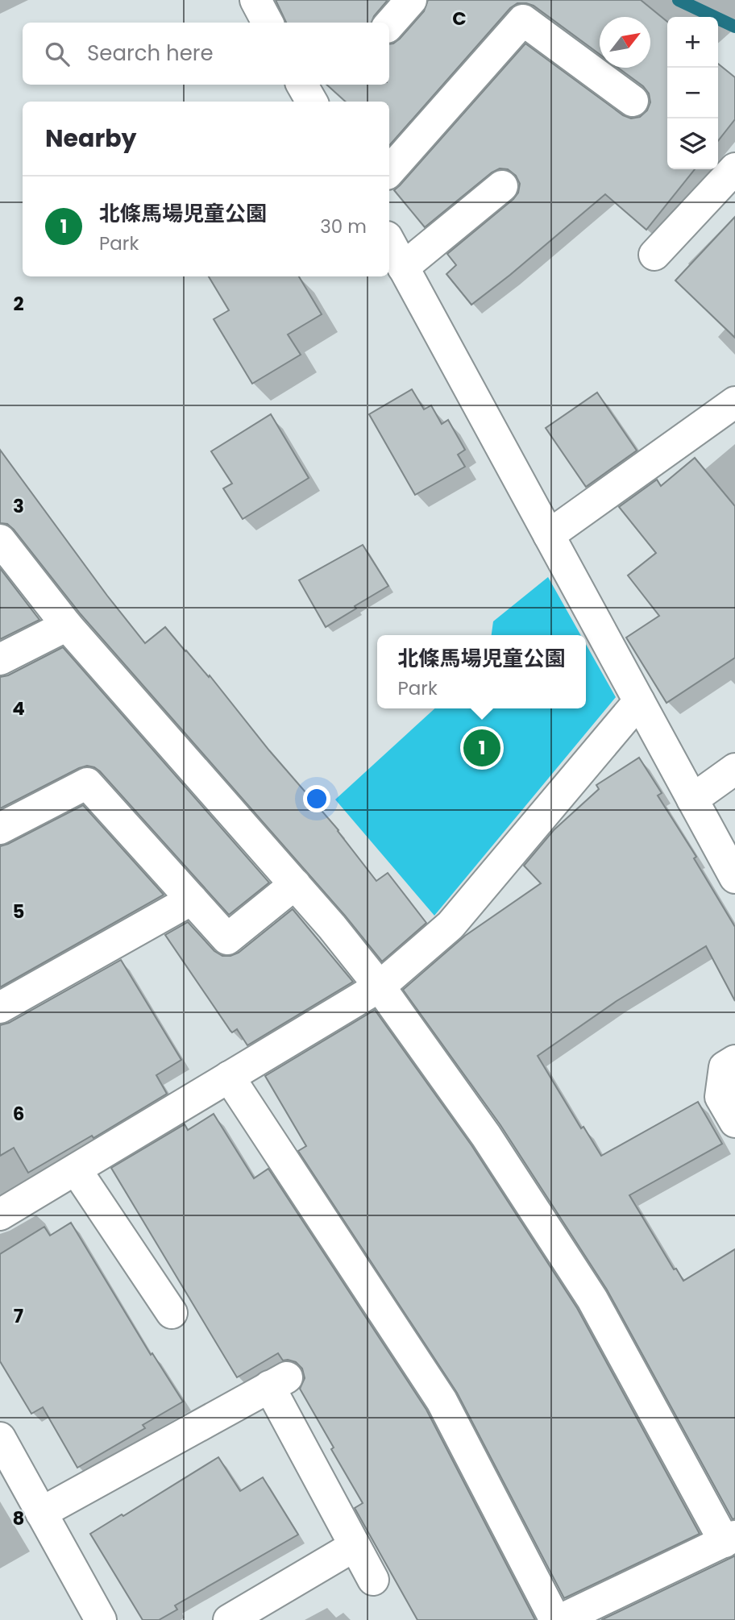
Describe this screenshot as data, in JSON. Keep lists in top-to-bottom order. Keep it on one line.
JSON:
{"north":"top right","page":{"map_buttons":["+","−"],"search":"Search here","heading":"Nearby","list":[{"mark":"1","name":"北條馬場児童公園","note":"Park","value":"30 m"}],"popup":["北條馬場児童公園","Park"],"pins":"1"},"grid":{"columns":["C"],"rows":["2","3","4","5","6","7","8"]}}
